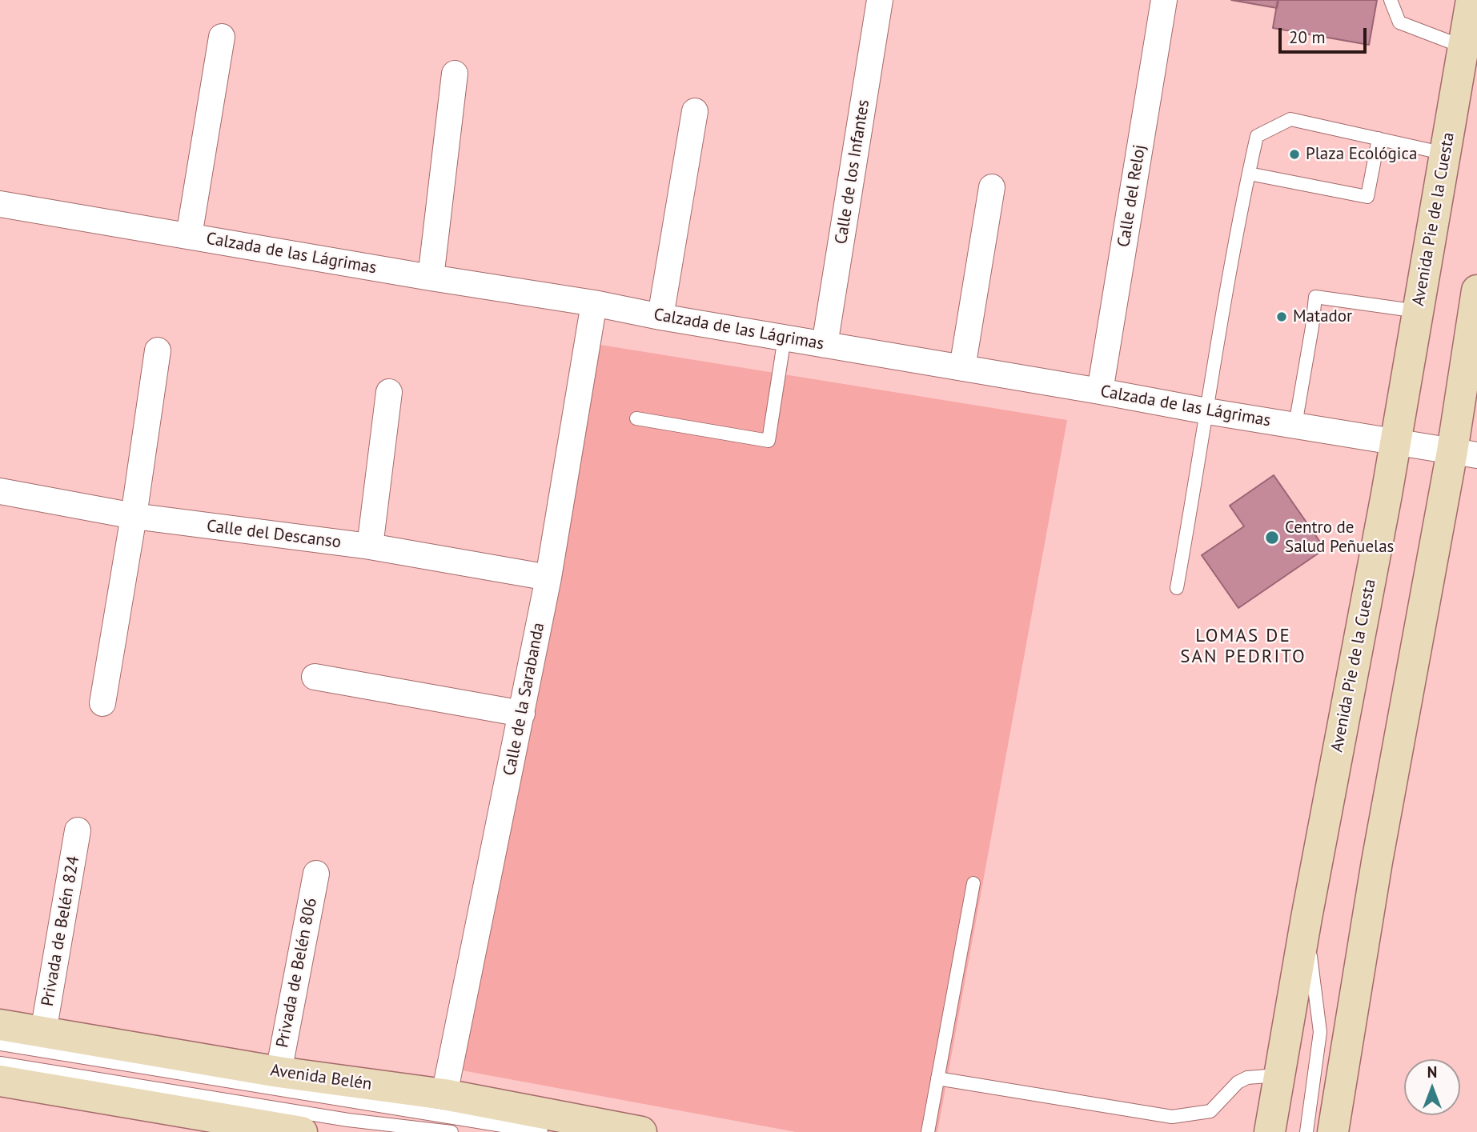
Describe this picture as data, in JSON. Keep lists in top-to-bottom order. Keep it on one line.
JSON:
{"streets":{"main road":["Avenida Pie de la Cuesta","Avenida Belén"],"street":["Calle de los Infantes","Calle del Reloj","Calzada de las Lágrimas","Calle del Descanso","Calle de la Sarabanda","Privada de Belén 824","Privada de Belén 806"]},"crossings":[["Calle de los Infantes","Calzada de las Lágrimas"],["Calle del Reloj","Calzada de las Lágrimas"],["Avenida Pie de la Cuesta","Calzada de las Lágrimas"],["Calzada de las Lágrimas","Calle de la Sarabanda"],["Calle del Descanso","Calle de la Sarabanda"],["Calle de la Sarabanda","Avenida Belén"],["Privada de Belén 824","Avenida Belén"],["Privada de Belén 806","Avenida Belén"]],"districts":["LOMAS DE SAN PEDRITO"],"places":["Plaza Ecológica","Matador","Centro de Salud Peñuelas"],"scale_bar":"20 m","north":"top"}
